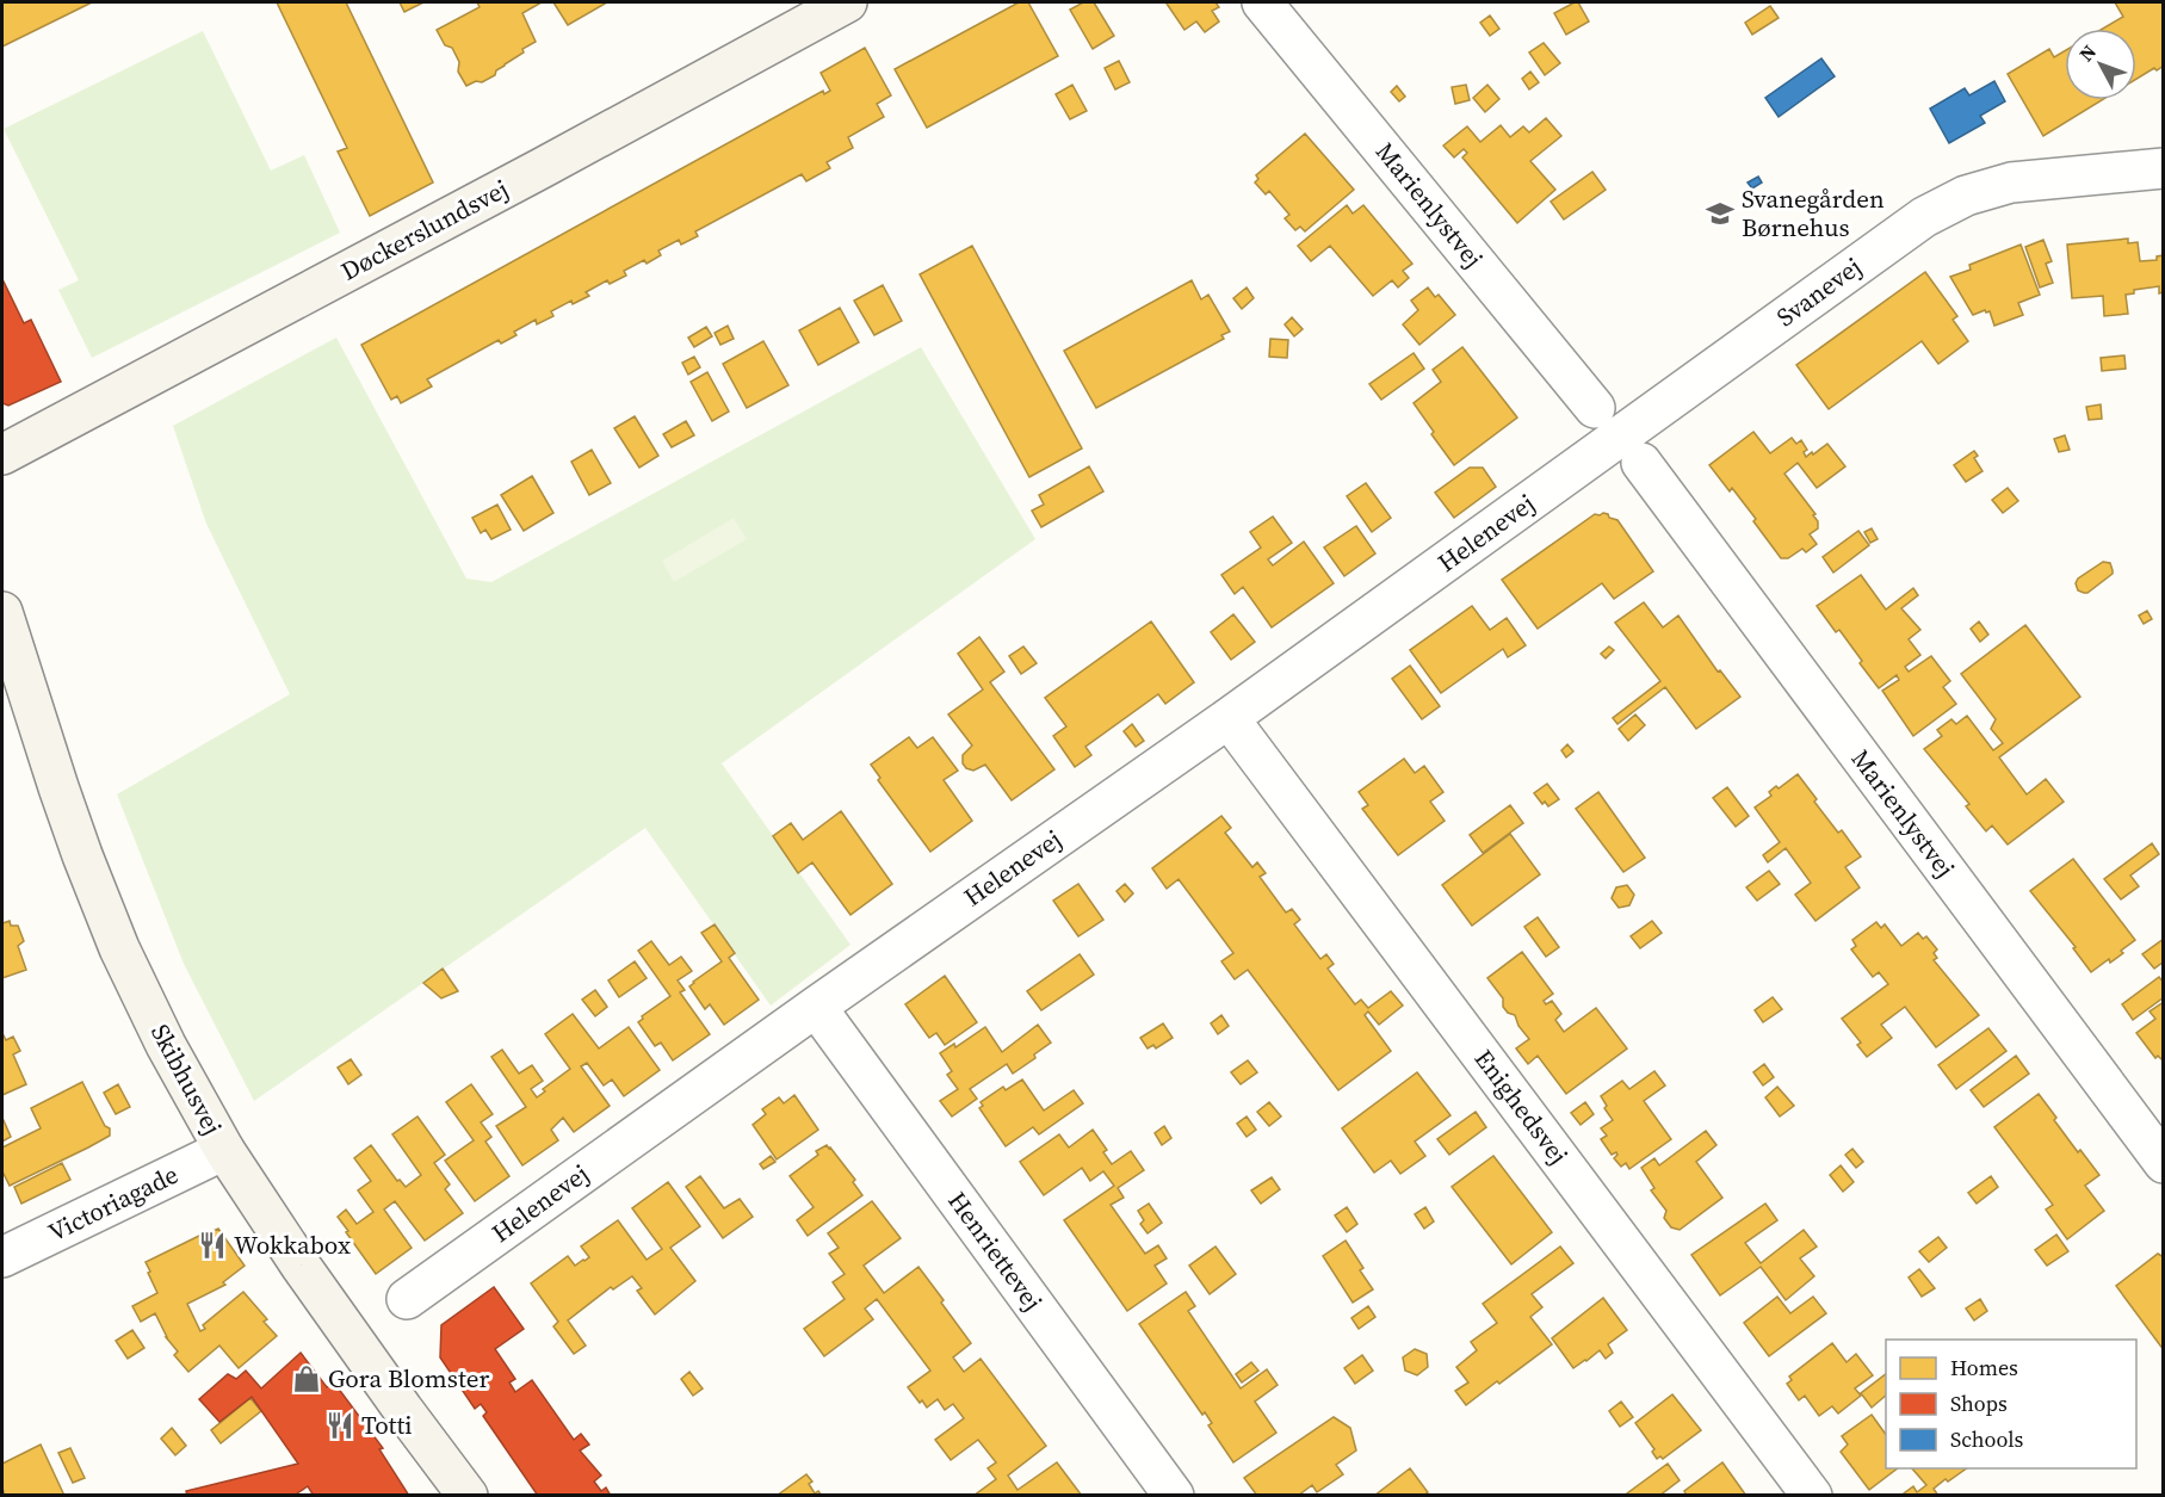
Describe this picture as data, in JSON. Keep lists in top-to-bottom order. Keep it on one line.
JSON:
{"streets":{"street":["Marienlystvej","Døckerslundsvej","Svanevej","Helenevej","Skibhusvej","Enighedsvej","Victoriagade","Henriettevej"]},"crossings":[["Marienlystvej","Svanevej"],["Marienlystvej","Helenevej"],["Svanevej","Helenevej"],["Helenevej","Enighedsvej"],["Helenevej","Henriettevej"],["Skibhusvej","Victoriagade"]],"places":{"school or university":["Svanegården Børnehus"],"restaurant":["Wokkabox","Totti"],"shop":["Gora Blomster"]},"legend":["Homes","Shops","Schools"],"north":"top left"}
